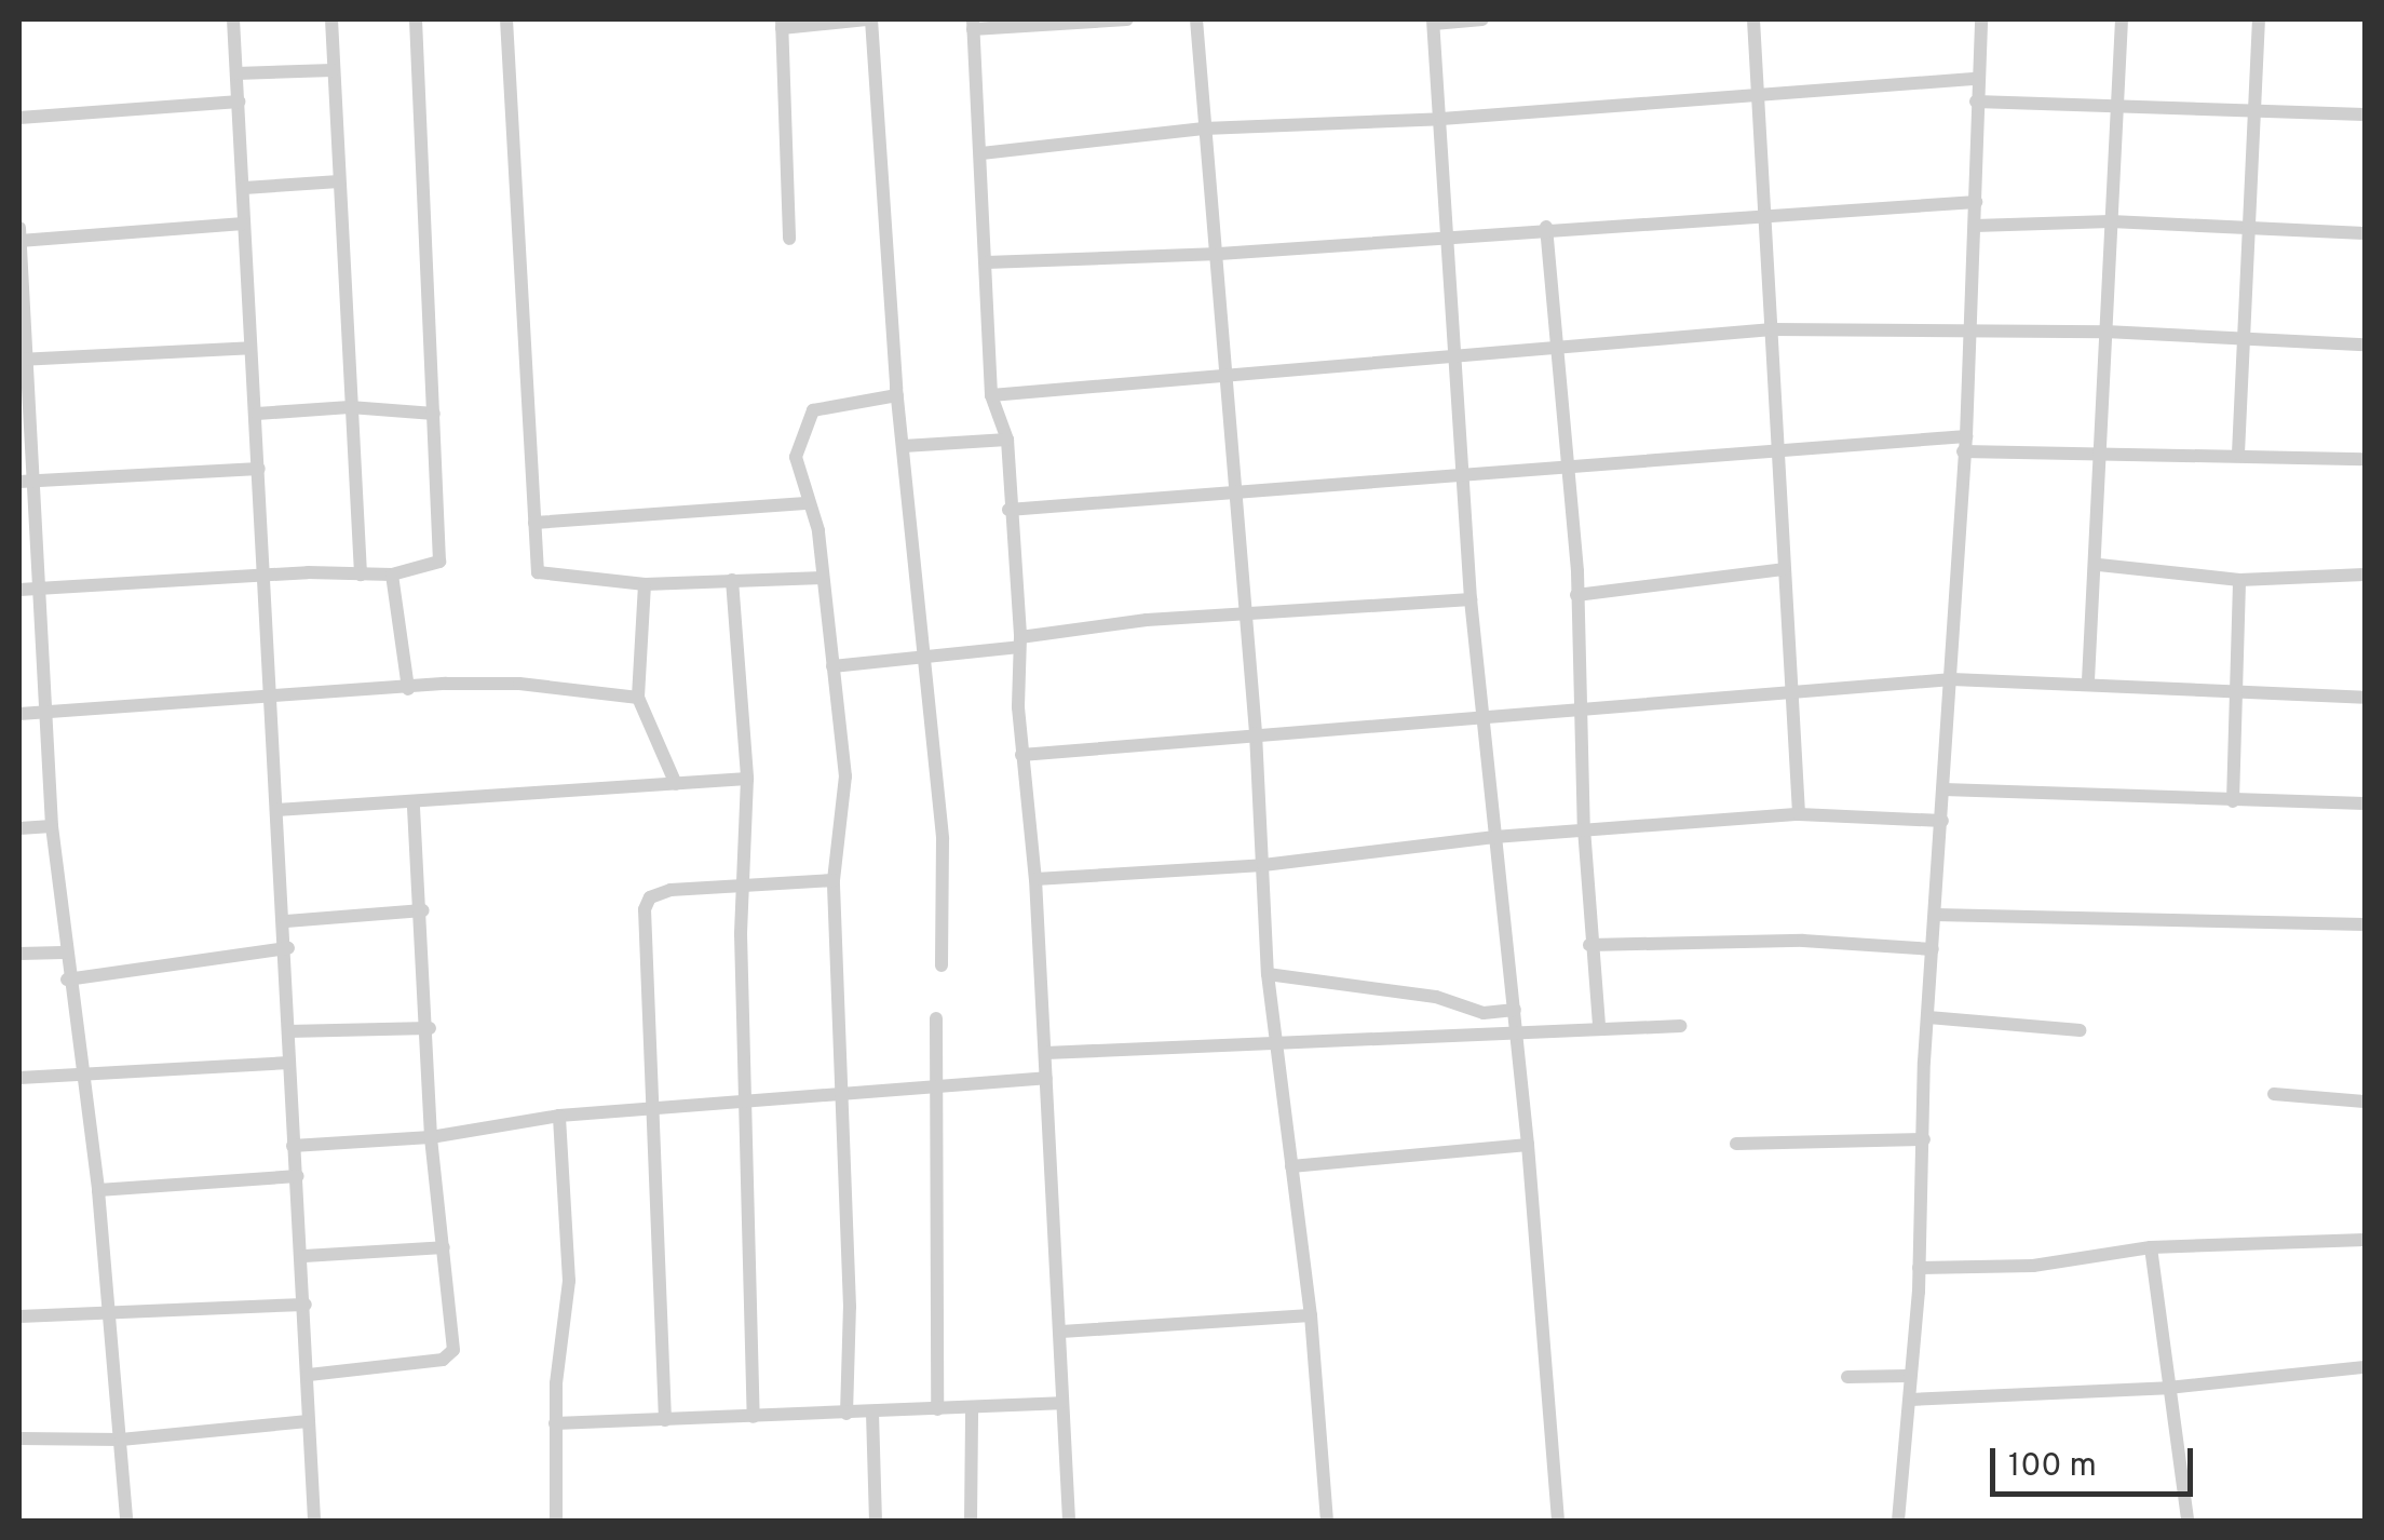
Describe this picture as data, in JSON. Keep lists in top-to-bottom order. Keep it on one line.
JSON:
{"scale_bar":"100 m"}
